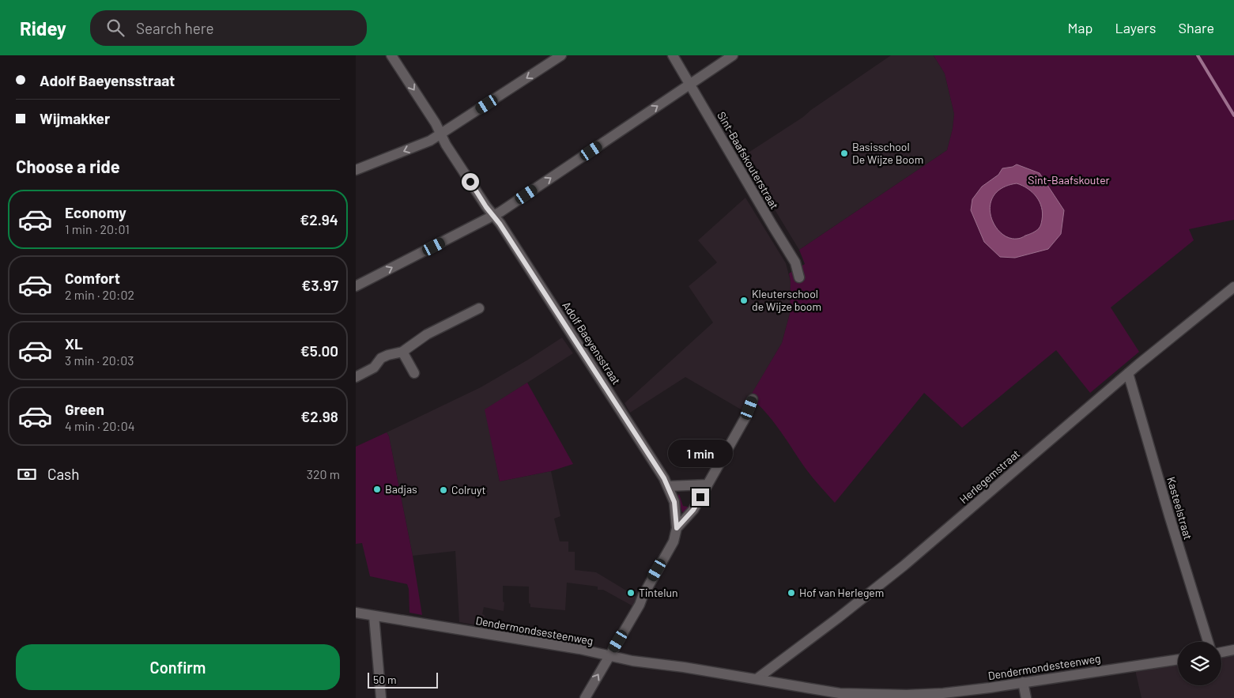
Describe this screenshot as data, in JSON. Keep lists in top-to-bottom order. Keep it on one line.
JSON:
{"streets":{"street":["Sint-Baafskouterstraat","Adolf Baeyensstraat","Herlegemstraat","Kasteelstraat","Dendermondsesteenweg","Dendermondesteenweg"]},"crossings":[["Adolf Baeyensstraat","Dendermondsesteenweg"],["Herlegemstraat","Kasteelstraat"],["Herlegemstraat","Dendermondsesteenweg"],["Herlegemstraat","Dendermondesteenweg"],["Dendermondsesteenweg","Dendermondesteenweg"]],"parks":["Sint-Baafskouter"],"places":["Basisschool De Wijze Boom","Kleuterschool de Wijze boom","Badjas","Colruyt","Tintelun","Hof van Herlegem"],"scale_bar":"50 m","page":{"header":"Ridey","search":"Search here","nav":["Map","Layers","Share"],"banner":["Adolf Baeyensstraat","Wijmakker"],"heading":"Choose a ride","list":[{"name":"Economy","note":"1 min · 20:01","value":"€2.94"},{"name":"Comfort","note":"2 min · 20:02","value":"€3.97"},{"name":"XL","note":"3 min · 20:03","value":"€5.00"},{"name":"Green","note":"4 min · 20:04","value":"€2.98"}],"bubble":"1 min","pay":["Cash","320 m"],"buttons":"Confirm","scale":"50 m"}}
